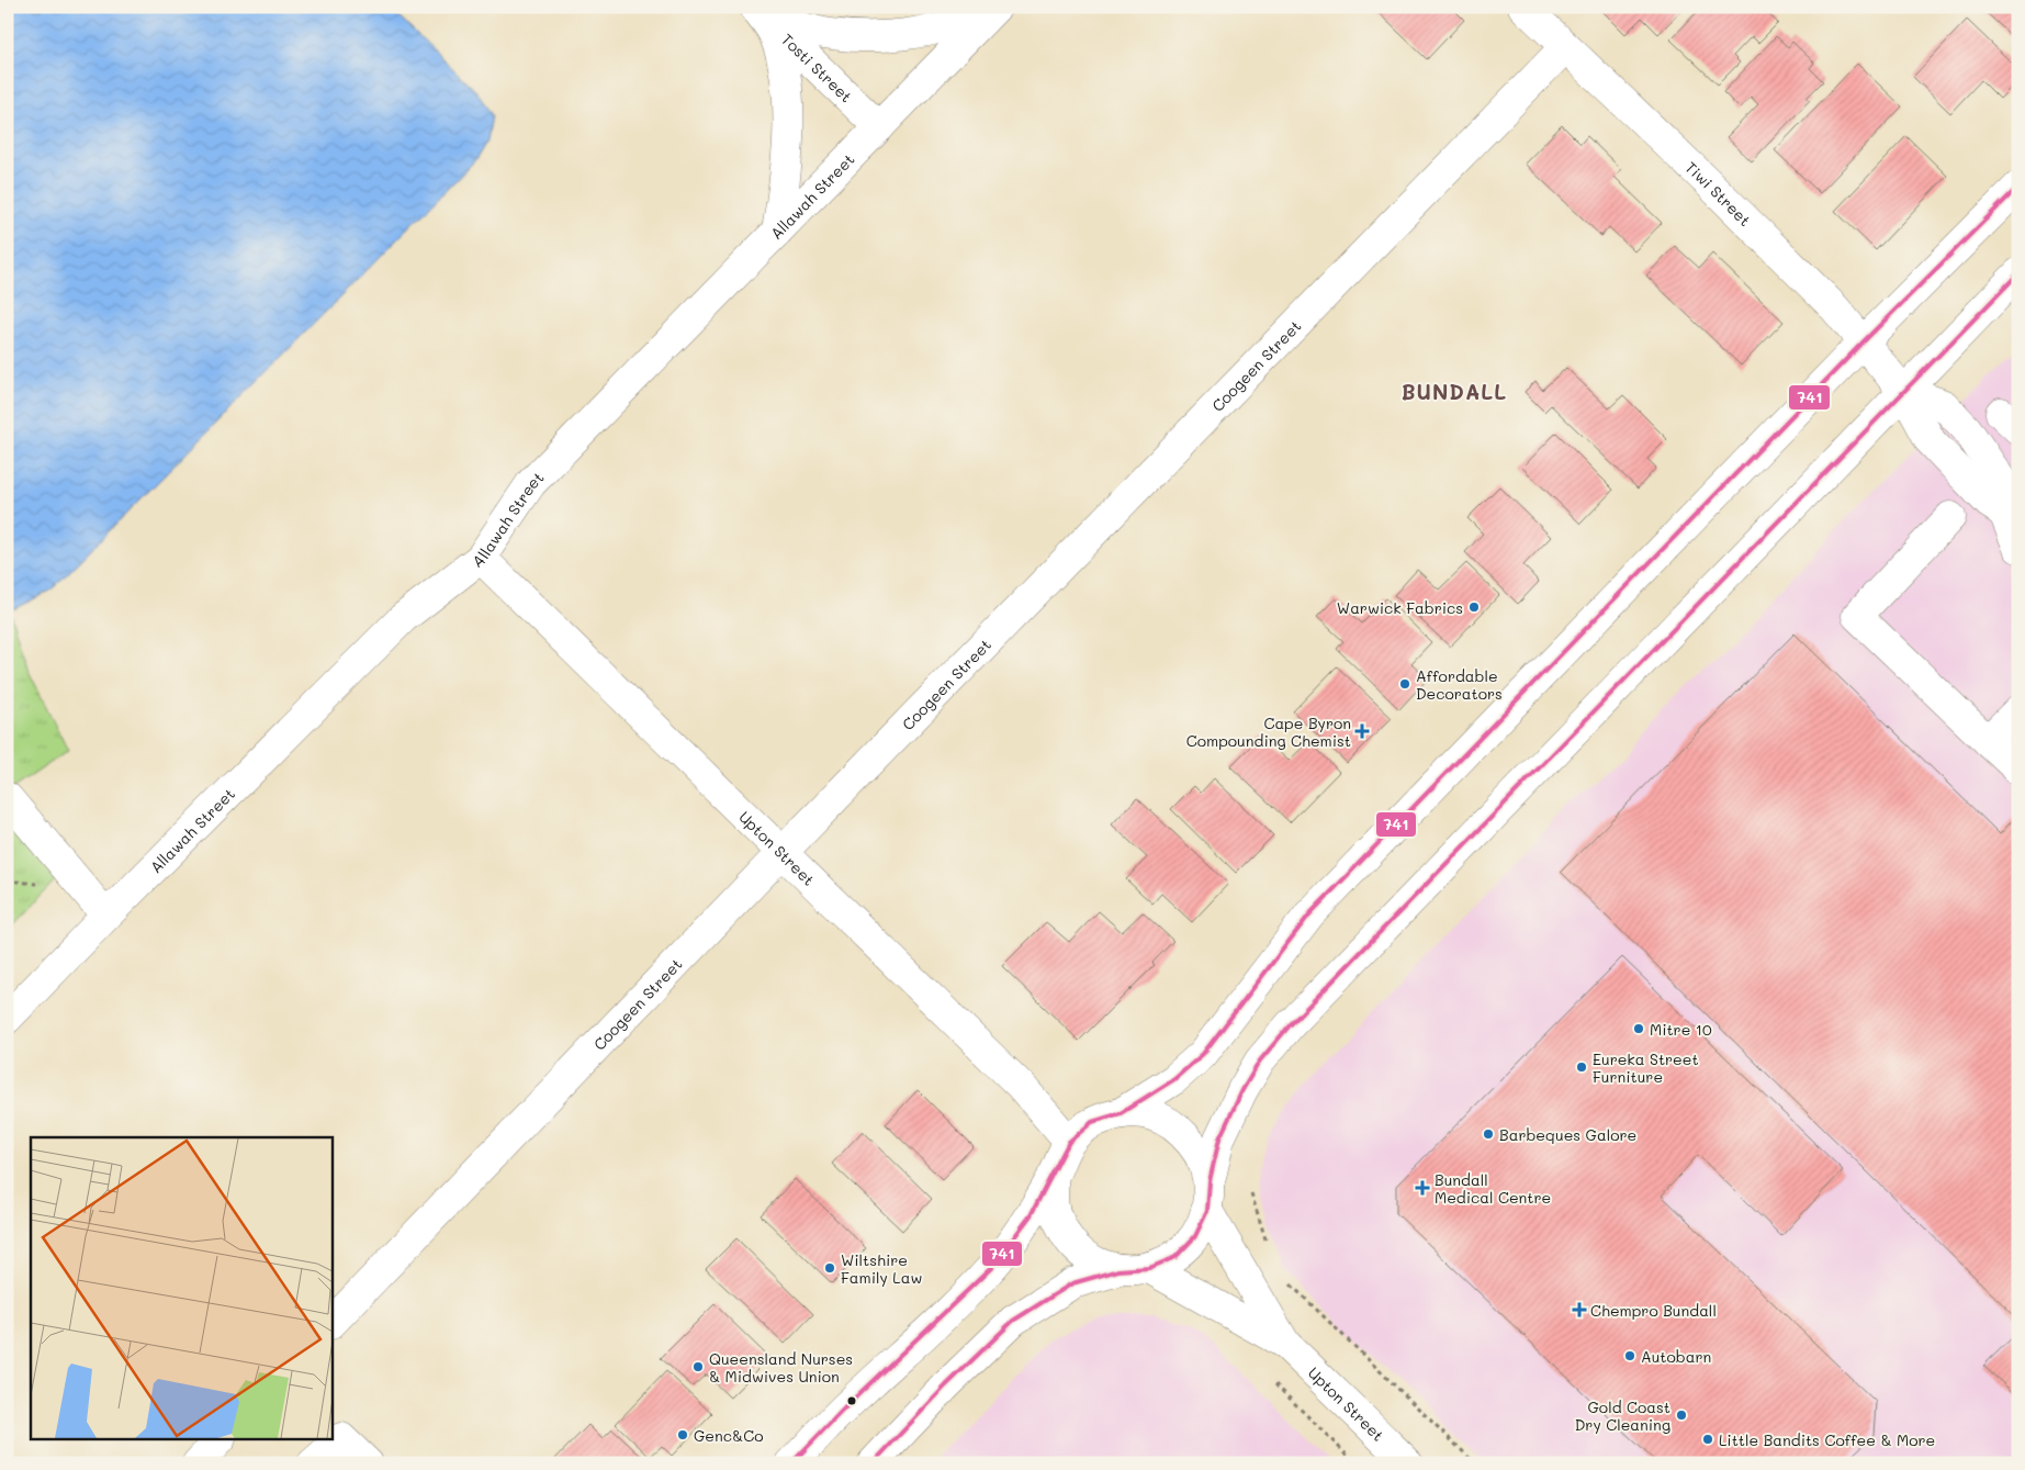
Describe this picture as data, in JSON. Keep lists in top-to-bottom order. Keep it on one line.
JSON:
{"streets":{"street":["Tosti Street","Tiwi Street","Allawah Street","Coogeen Street","Upton Street"]},"crossings":[["Tosti Street","Allawah Street"],["Tiwi Street","Coogeen Street"],["Allawah Street","Upton Street"],["Coogeen Street","Upton Street"]],"districts":["BUNDALL"],"places":{"other":["Warwick Fabrics","Affordable Decorators","Mitre 10","Eureka Street Furniture","Barbeques Galore","Wiltshire Family Law","Autobarn","Queensland Nurses & Midwives Union","Gold Coast Dry Cleaning","Genc&Co","Little Bandits Coffee & More"],"health":["Cape Byron Compounding Chemist","Bundall Medical Centre","Chempro Bundall"]},"lines":["transit line 741"]}
